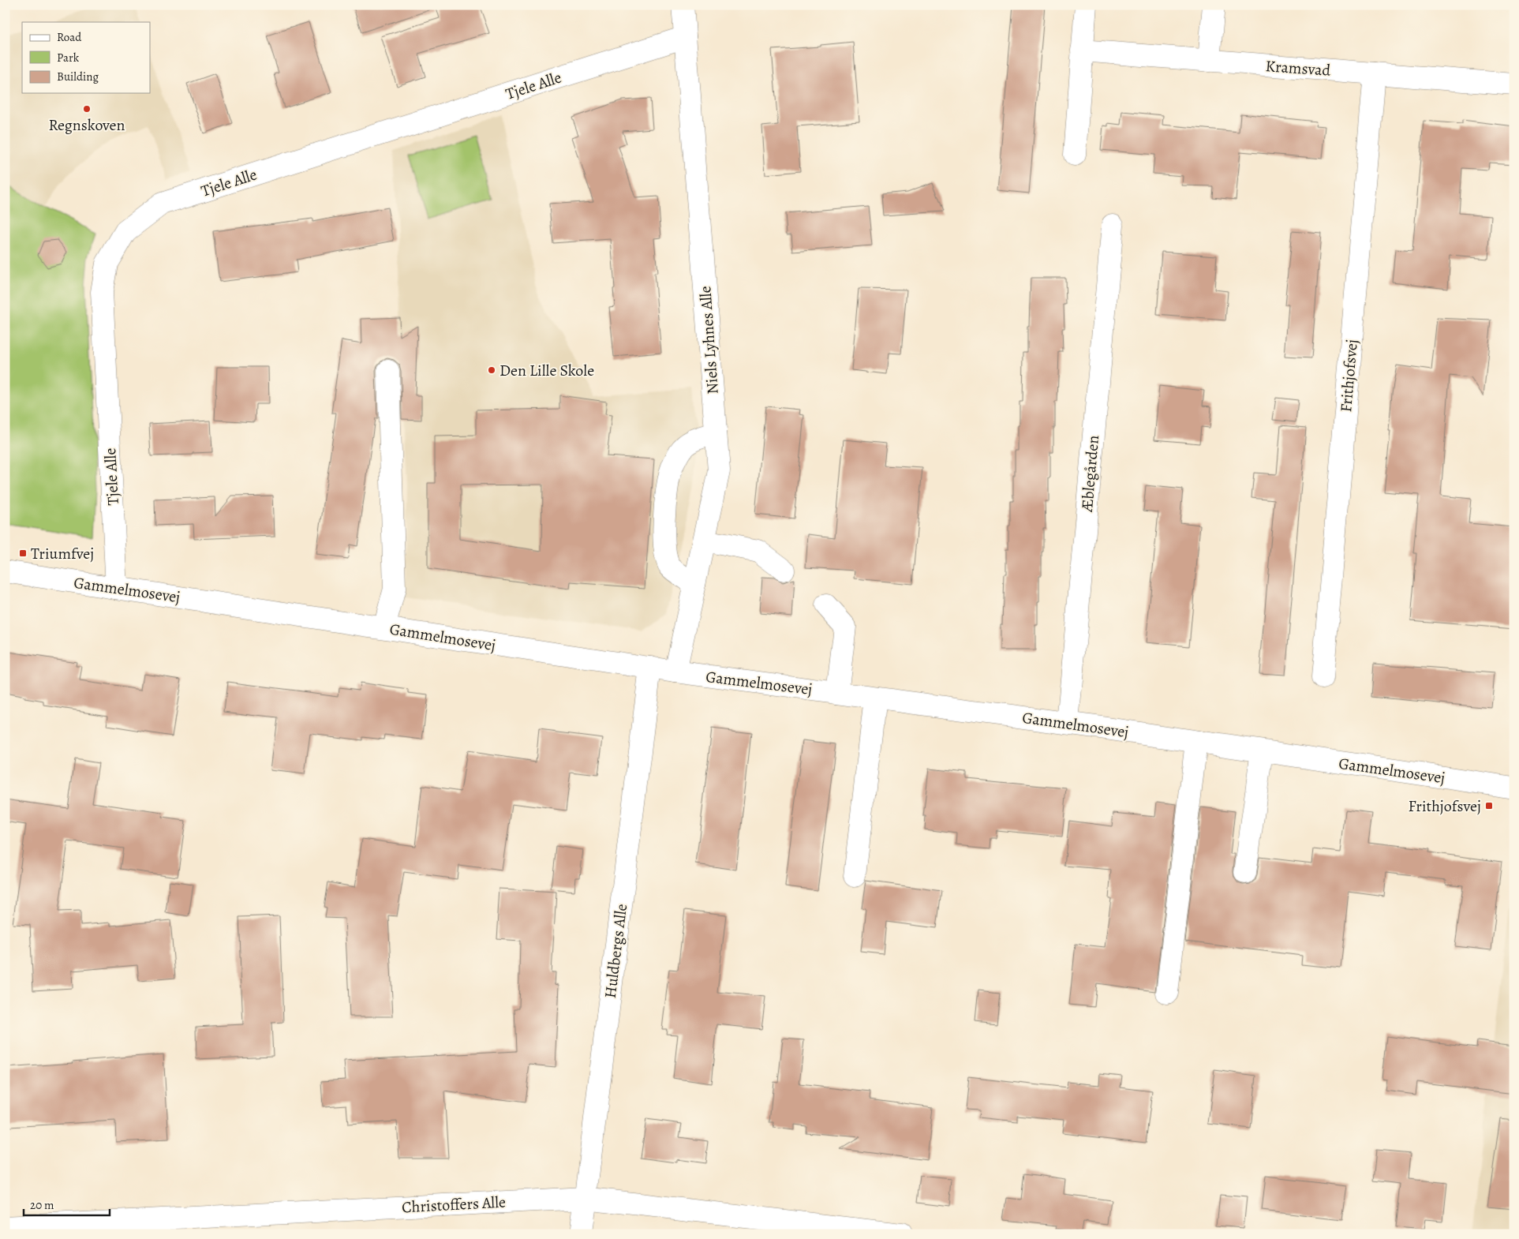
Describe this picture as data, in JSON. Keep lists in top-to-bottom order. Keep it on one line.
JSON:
{"streets":{"street":["Kramsvad","Tjele Alle","Niels Lyhnes Alle","Frithjofsvej","Æblegården","Gammelmosevej","Huldbergs Alle","Christoffers Alle"]},"crossings":[["Kramsvad","Frithjofsvej"],["Tjele Alle","Niels Lyhnes Alle"],["Tjele Alle","Gammelmosevej"],["Niels Lyhnes Alle","Gammelmosevej"],["Æblegården","Gammelmosevej"],["Gammelmosevej","Huldbergs Alle"],["Huldbergs Alle","Christoffers Alle"]],"places":{"other":["Regnskoven","Den Lille Skole"],"transit":["Triumfvej","Frithjofsvej"]},"legend":["Road","Park","Building"],"scale_bar":"20 m"}
